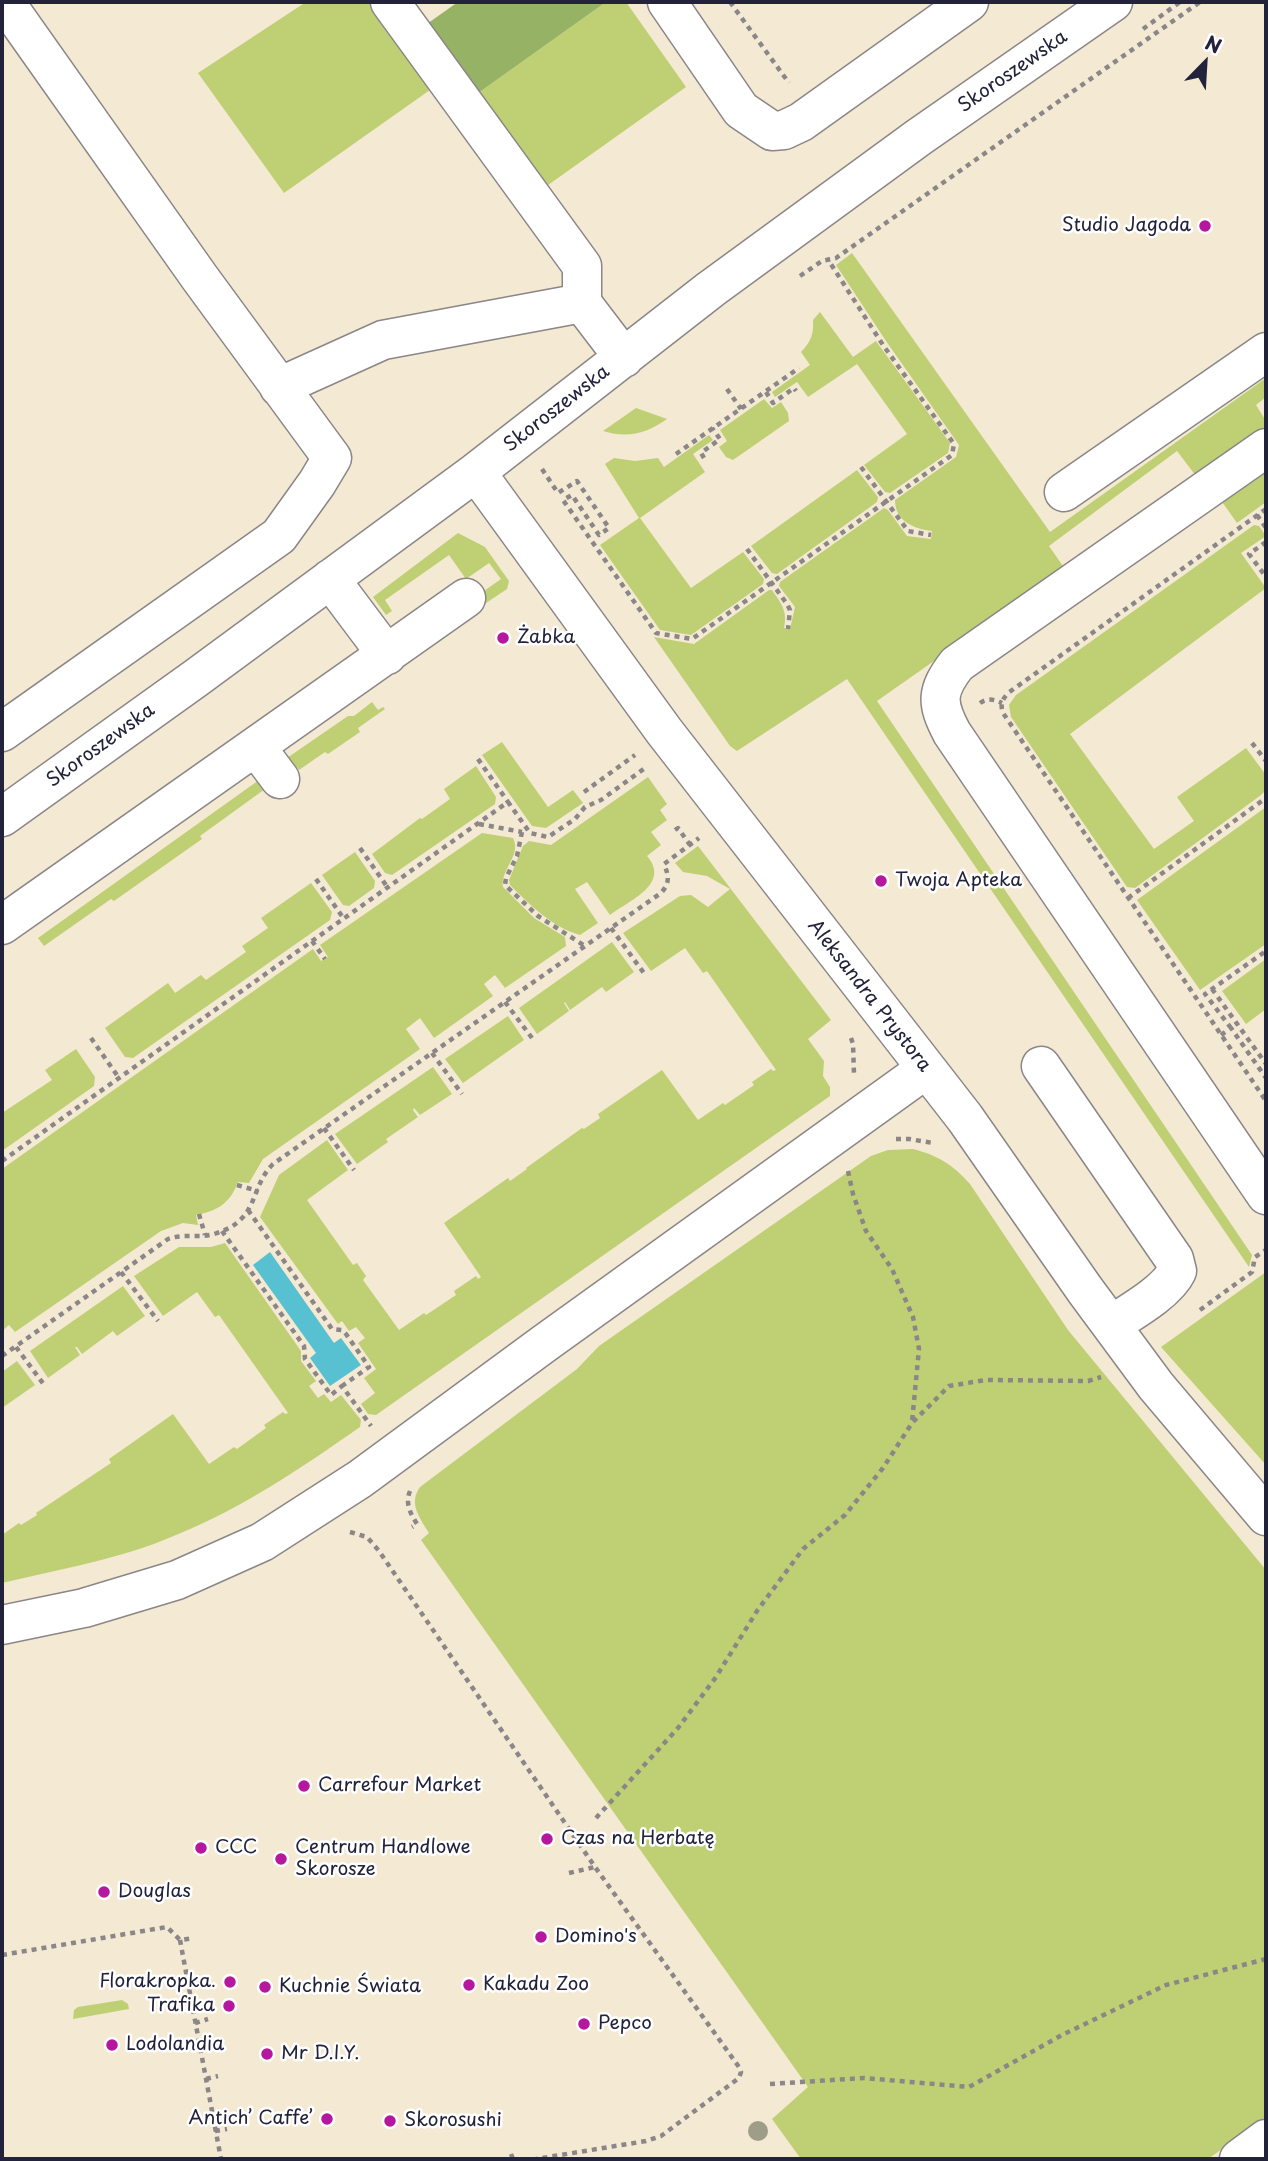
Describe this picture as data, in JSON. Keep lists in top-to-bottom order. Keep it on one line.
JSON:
{"streets":{"street":["Skoroszewska","Aleksandra Prystora"]},"crossings":[["Skoroszewska","Aleksandra Prystora"]],"places":["Studio Jagoda","Żabka","Twoja Apteka","Carrefour Market","Czas na Herbatę","CCC","Centrum Handlowe Skorosze","Douglas","Domino's","Florakropka.","Kakadu Zoo","Kuchnie Świata","Trafika","Pepco","Lodolandia","Mr D.I.Y.","Antich’ Caffe’","Skorosushi"],"north":"top right"}
